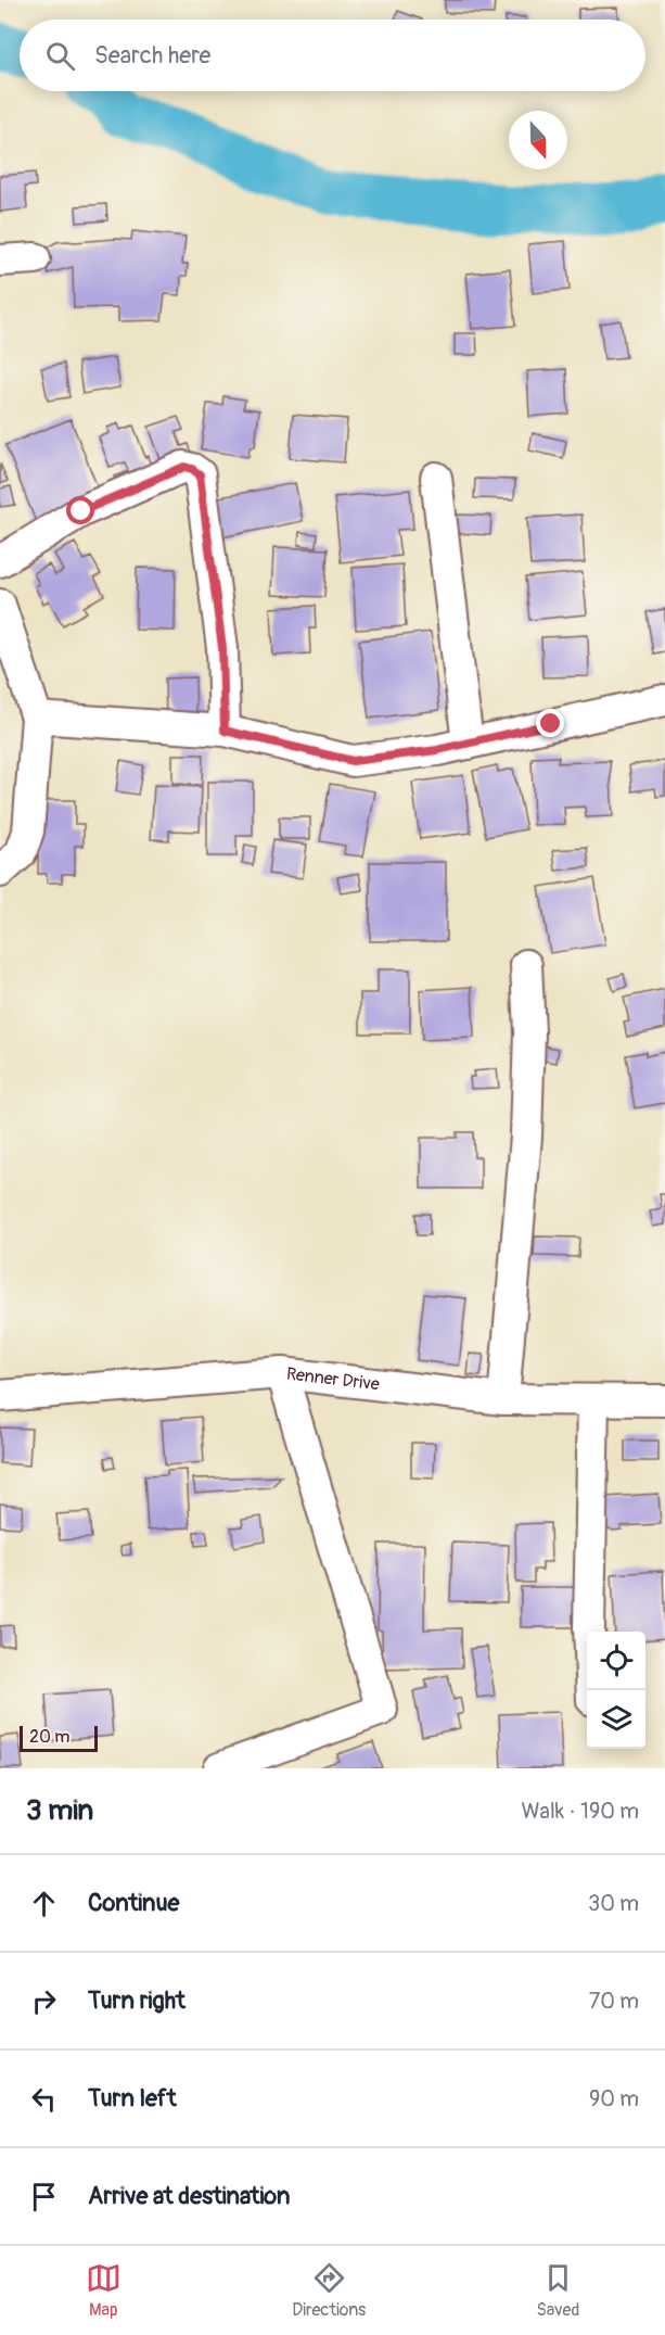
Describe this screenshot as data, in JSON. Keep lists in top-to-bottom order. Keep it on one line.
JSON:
{"streets":{"street":["Renner Drive"]},"scale_bar":"20 m","north":"bottom","page":{"search":"Search here","scale":"20 m","heading":["3 min","Walk · 190 m"],"list":[["Continue","30 m"],["Turn right","70 m"],["Turn left","90 m"],"Arrive at destination"],"nav":["Map","Directions","Saved"]}}
